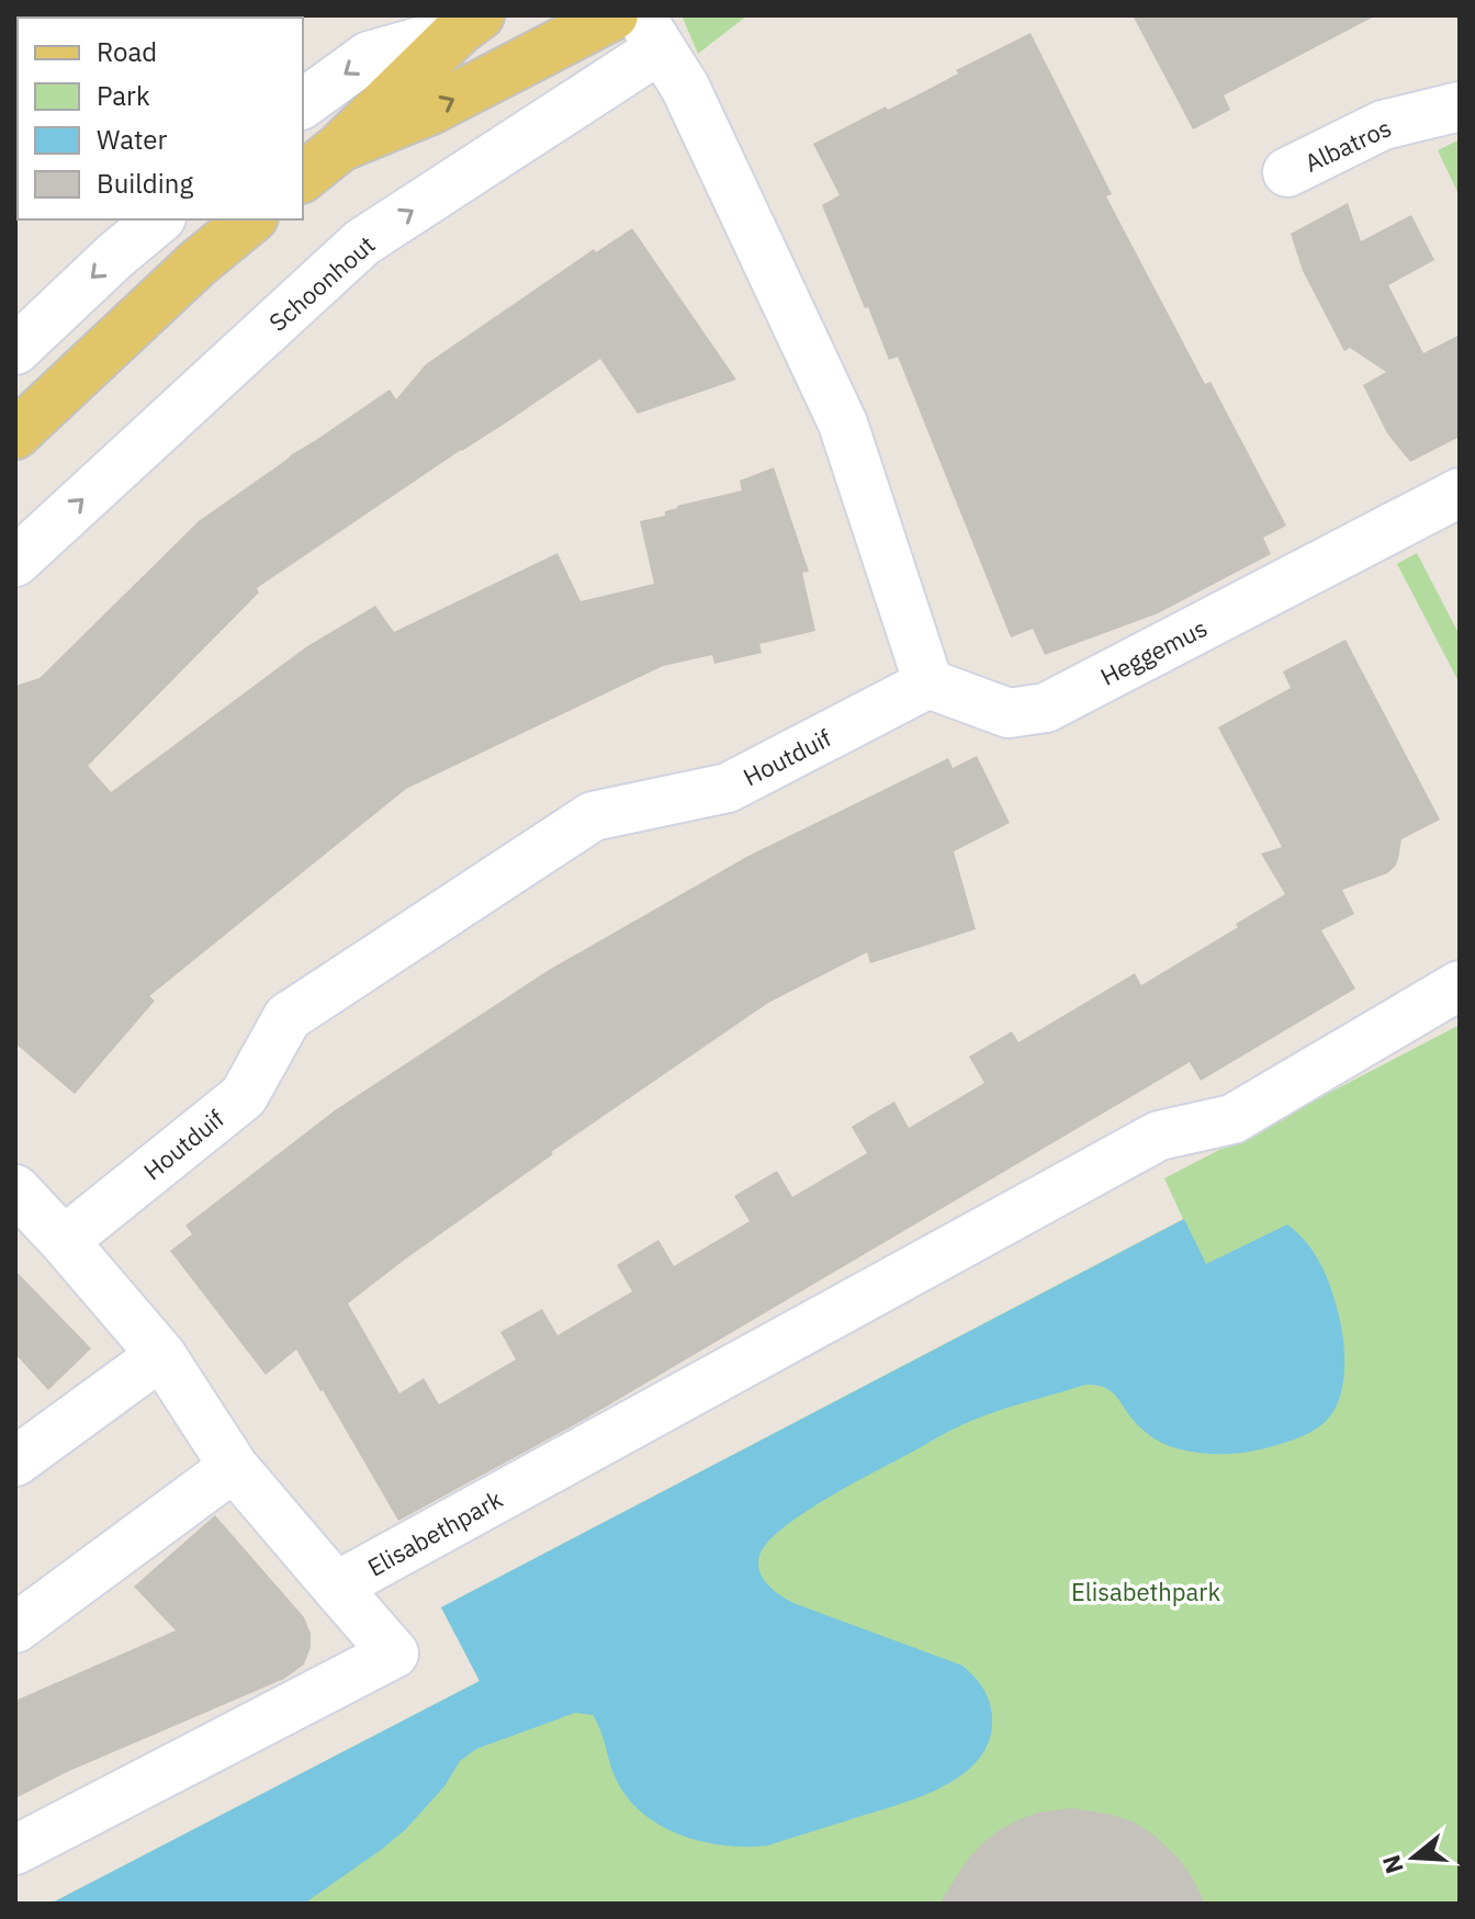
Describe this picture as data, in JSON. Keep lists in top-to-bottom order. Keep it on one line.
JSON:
{"streets":{"street":["Albatros","Schoonhout","Heggemus","Houtduif","Elisabethpark"]},"crossings":[["Heggemus","Houtduif"]],"parks":["Elisabethpark"],"legend":["Road","Park","Water","Building"],"north":"left"}
